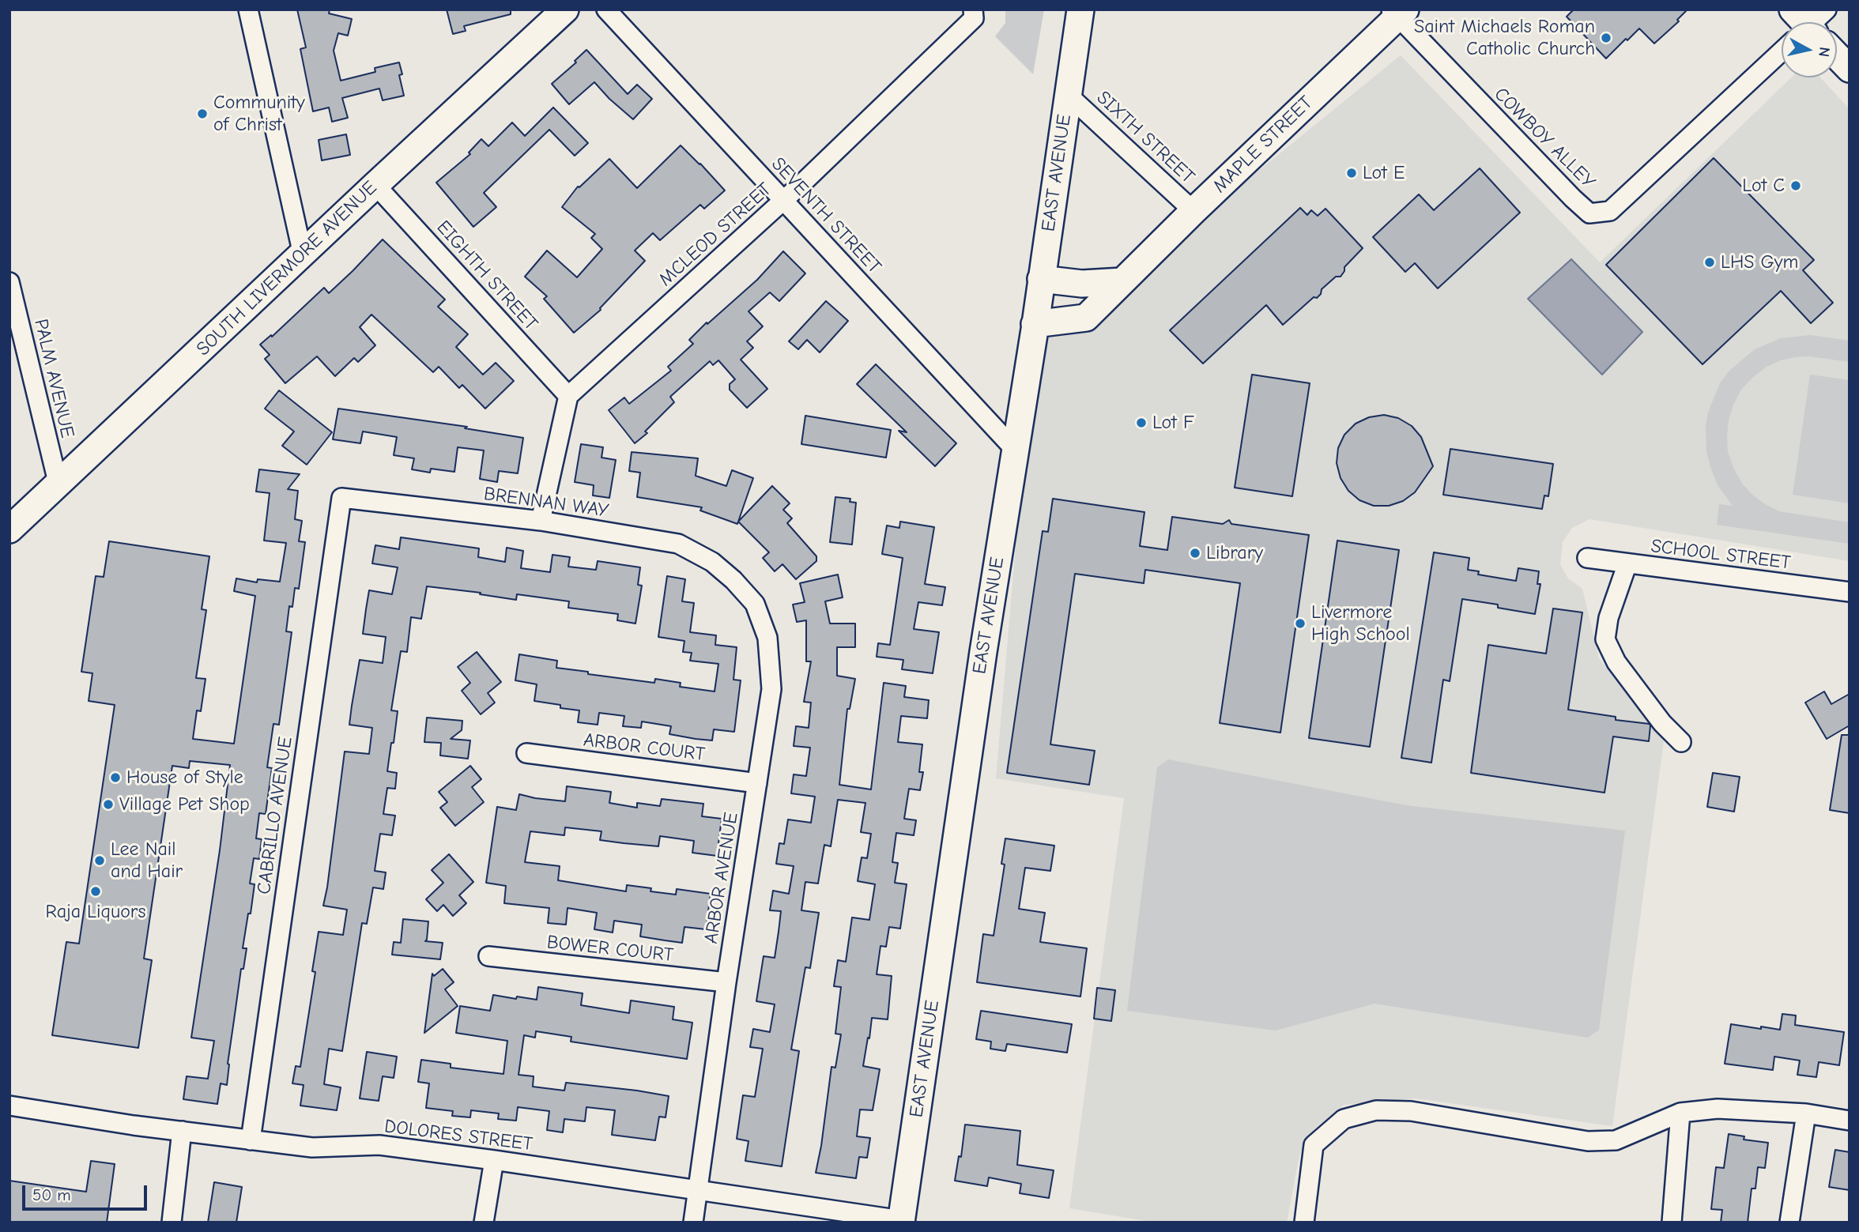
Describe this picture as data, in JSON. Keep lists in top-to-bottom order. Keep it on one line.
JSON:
{"streets":{"main road":["MAPLE STREET","EAST AVENUE","SOUTH LIVERMORE AVENUE"],"street":["SIXTH STREET","COWBOY ALLEY","SEVENTH STREET","MCLEOD STREET","EIGHTH STREET","PALM AVENUE","BRENNAN WAY","SCHOOL STREET","ARBOR COURT","CABRILLO AVENUE","ARBOR AVENUE","BOWER COURT","DOLORES STREET"]},"crossings":[["SIXTH STREET","MAPLE STREET"],["SIXTH STREET","EAST AVENUE"],["COWBOY ALLEY","MAPLE STREET"],["MAPLE STREET","EAST AVENUE"],["EAST AVENUE","SEVENTH STREET"],["EAST AVENUE","DOLORES STREET"],["SEVENTH STREET","MCLEOD STREET"],["MCLEOD STREET","EIGHTH STREET"],["SOUTH LIVERMORE AVENUE","EIGHTH STREET"],["SOUTH LIVERMORE AVENUE","PALM AVENUE"],["BRENNAN WAY","CABRILLO AVENUE"],["BRENNAN WAY","ARBOR AVENUE"],["ARBOR COURT","ARBOR AVENUE"],["CABRILLO AVENUE","DOLORES STREET"],["ARBOR AVENUE","BOWER COURT"],["ARBOR AVENUE","DOLORES STREET"]],"places":["Saint Michaels Roman Catholic Church","Community of Christ","Lot E","Lot C","LHS Gym","Lot F","Library","Livermore High School","House of Style","Village Pet Shop","Lee Nail and Hair","Raja Liquors"],"scale_bar":"50 m","north":"right"}
